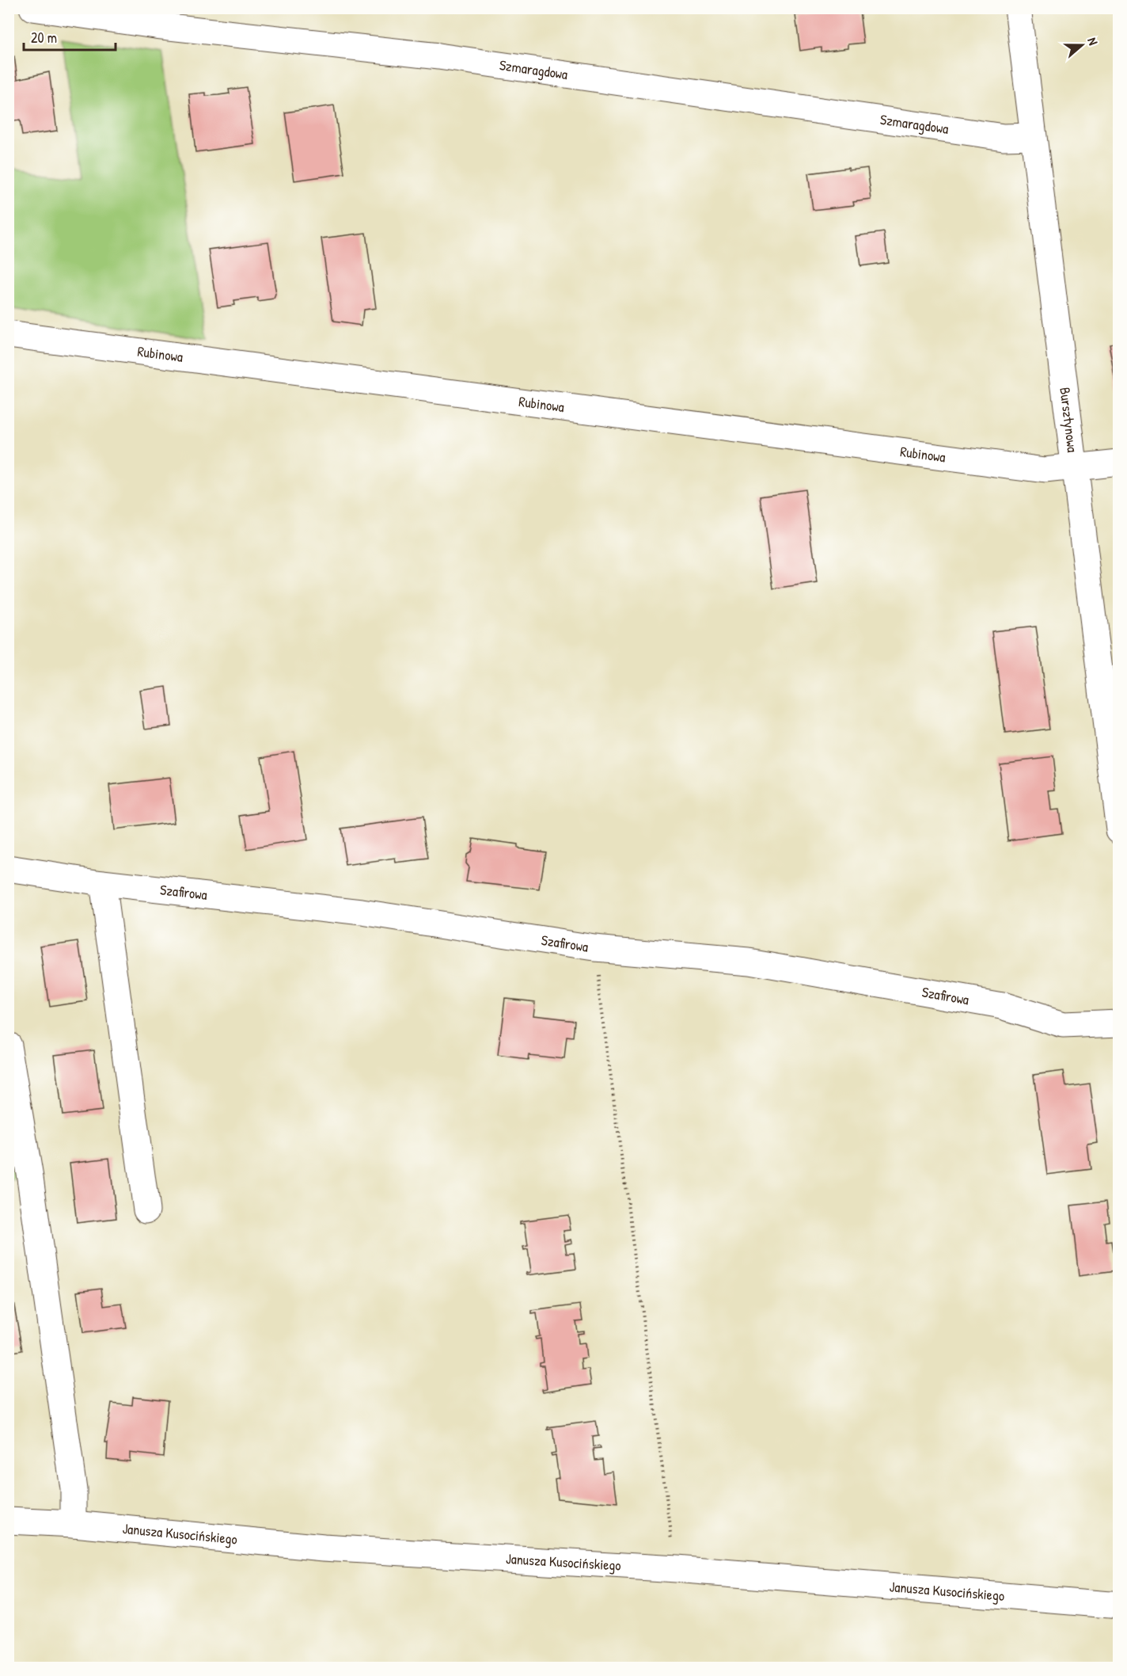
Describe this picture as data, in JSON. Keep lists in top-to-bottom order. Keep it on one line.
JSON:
{"streets":{"street":["Szmaragdowa","Rubinowa","Bursztynowa","Szafirowa","Janusza Kusocińskiego"]},"crossings":[["Szmaragdowa","Bursztynowa"],["Rubinowa","Bursztynowa"]],"scale_bar":"20 m","north":"right"}
